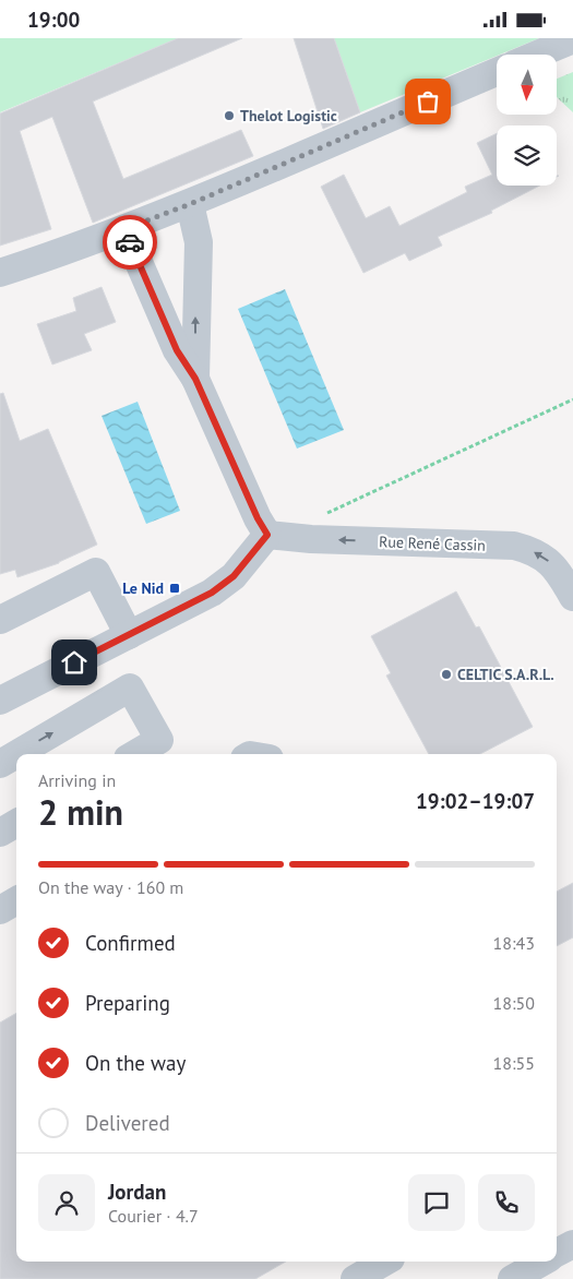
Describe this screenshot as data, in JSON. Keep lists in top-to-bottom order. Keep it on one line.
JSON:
{"streets":{"street":["Rue René Cassin"]},"one_way":["Rue René Cassin"],"places":{"other":["Thelot Logistic","CELTIC S.A.R.L."],"transit":["Le Nid"]},"north":"bottom","page":{"status":"19:00","heading":["2 min","Arriving in","19:02–19:07"],"panel":["Jordan","Courier · 4.7"],"bar":"On the way · 160 m","list":[["Confirmed","18:43"],["Preparing","18:50"],["On the way","18:55"],"Delivered"]}}
